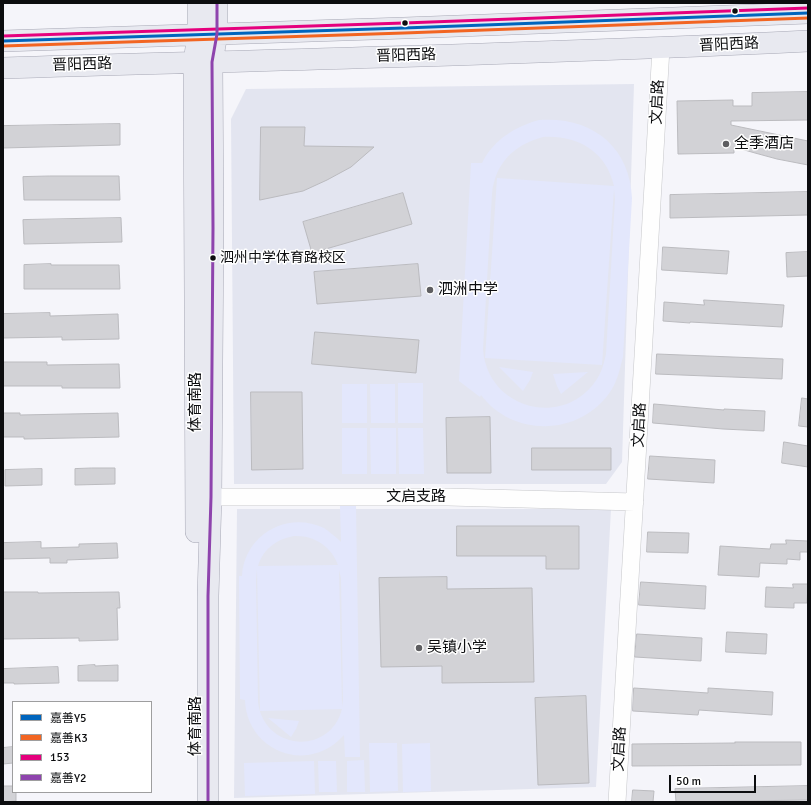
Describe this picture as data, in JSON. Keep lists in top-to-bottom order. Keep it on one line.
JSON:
{"streets":{"main road":["晋阳西路","体育南路"],"street":["文启路","文启支路"]},"crossings":[["晋阳西路","文启路"],["晋阳西路","体育南路"],["文启路","文启支路"],["体育南路","文启支路"]],"places":["全季酒店","泗州中学体育路校区","泗洲中学","吴镇小学"],"lines":["transit line 嘉善Y2","transit line 153","transit line 嘉善Y5","transit line 嘉善K3"],"legend":["嘉善Y5","嘉善K3","153","嘉善Y2"],"scale_bar":"50 m"}
